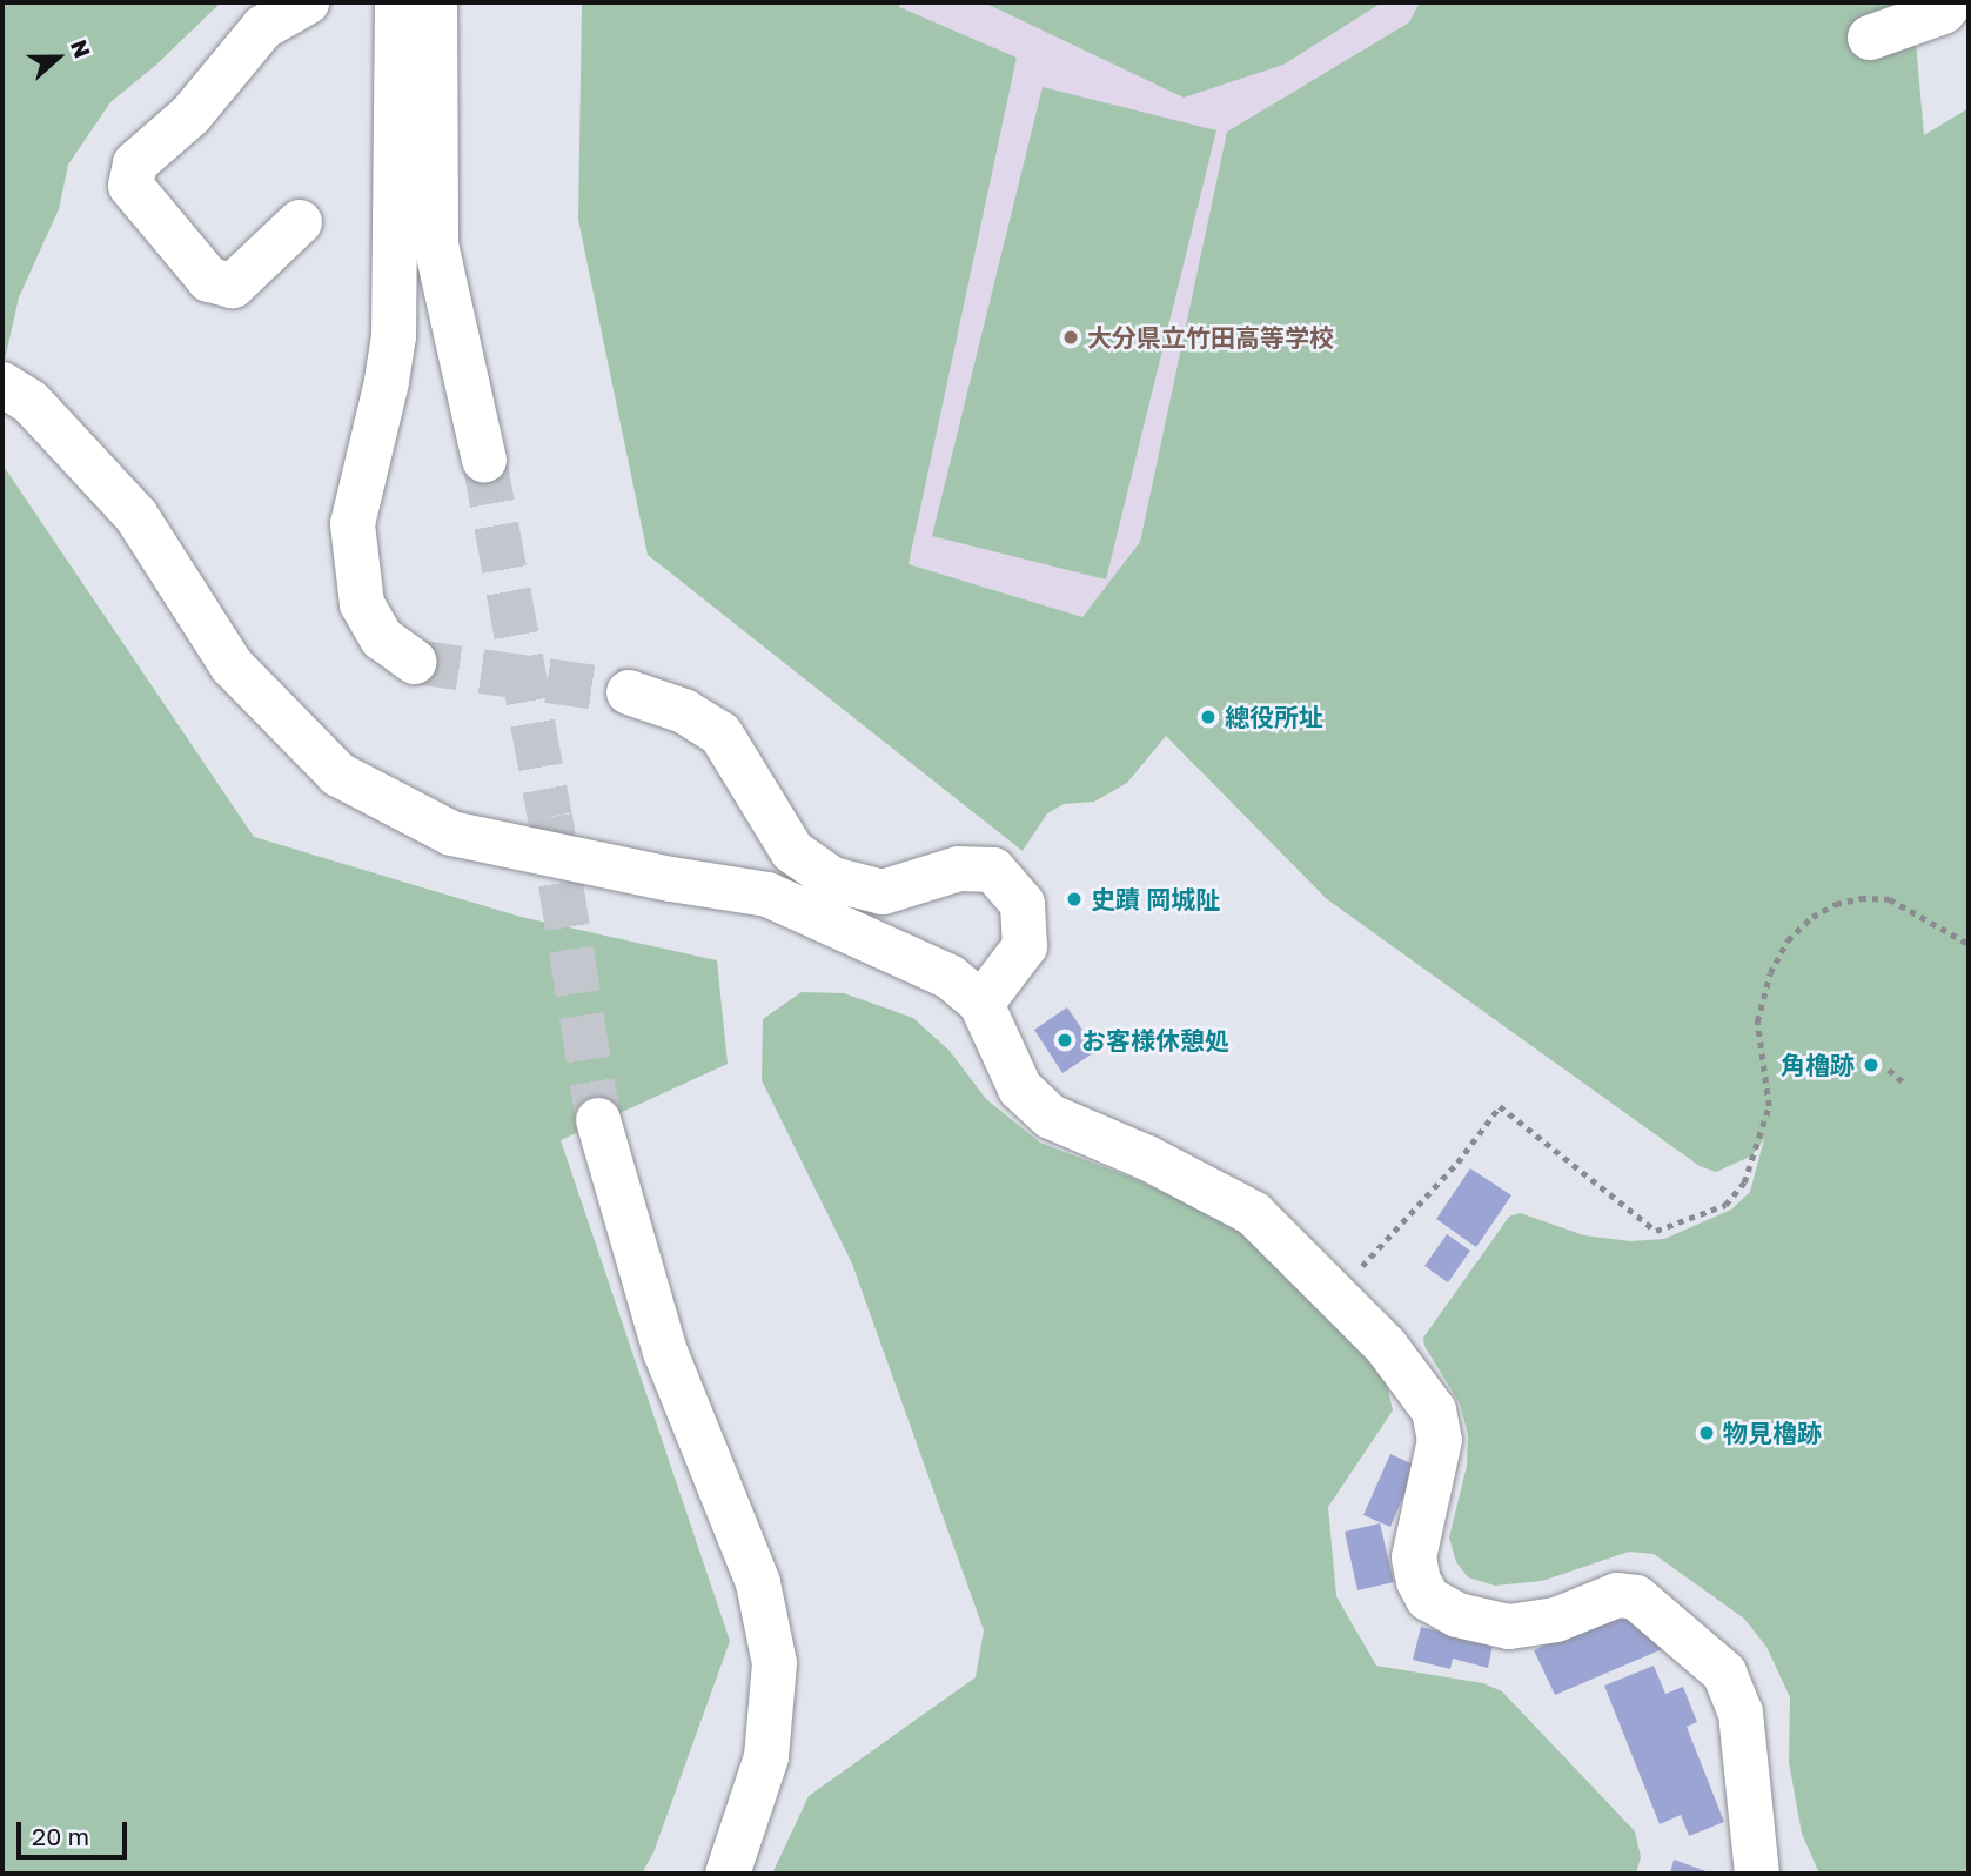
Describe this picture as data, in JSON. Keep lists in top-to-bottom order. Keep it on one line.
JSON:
{"places":["大分県立竹田高等学校","總役所址","史蹟 岡城阯","お客様休憩処","角櫓跡","物見櫓跡"],"scale_bar":"20 m","north":"right"}
